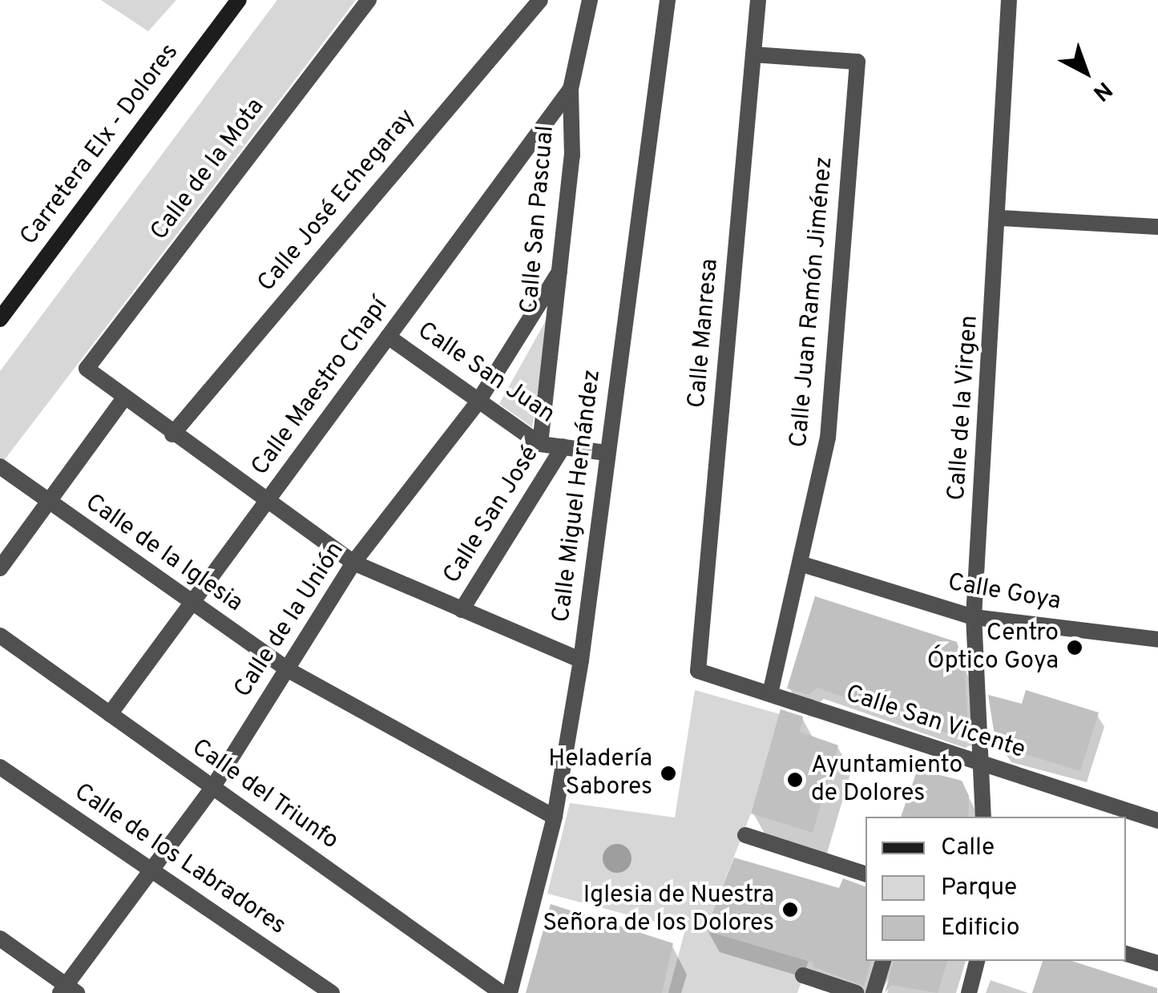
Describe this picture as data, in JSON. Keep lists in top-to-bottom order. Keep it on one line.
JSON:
{"streets":{"main road":["Carretera Elx - Dolores"],"street":["Calle de la Mota","Calle José Echegaray","Calle San Pascual","Calle Juan Ramón Jiménez","Calle Manresa","Calle San Juan","Calle Maestro Chapí","Calle de la Virgen","Calle Miguel Hernández","Calle San José","Calle de la Iglesia","Calle Goya","Calle de la Unión","Calle San Vicente","Calle del Triunfo","Calle de los Labradores"]},"crossings":[["Calle San Pascual","Calle San Juan"],["Calle San Pascual","Calle Maestro Chapí"],["Calle San Pascual","Calle de la Unión"],["Calle Juan Ramón Jiménez","Calle Manresa"],["Calle Juan Ramón Jiménez","Calle Goya"],["Calle Juan Ramón Jiménez","Calle San Vicente"],["Calle Manresa","Calle San Vicente"],["Calle San Juan","Calle Maestro Chapí"],["Calle San Juan","Calle Miguel Hernández"],["Calle San Juan","Calle San José"],["Calle San Juan","Calle de la Unión"],["Calle Maestro Chapí","Calle de la Iglesia"],["Calle Maestro Chapí","Calle del Triunfo"],["Calle de la Virgen","Calle Goya"],["Calle de la Virgen","Calle San Vicente"],["Calle Miguel Hernández","Calle de la Iglesia"],["Calle de la Iglesia","Calle de la Unión"],["Calle de la Unión","Calle del Triunfo"],["Calle de la Unión","Calle de los Labradores"]],"places":["Centro Óptico Goya","Heladería Sabores","Ayuntamiento de Dolores","Iglesia de Nuestra Señora de los Dolores"],"legend":["Calle","Parque","Edificio"],"north":"bottom right"}
